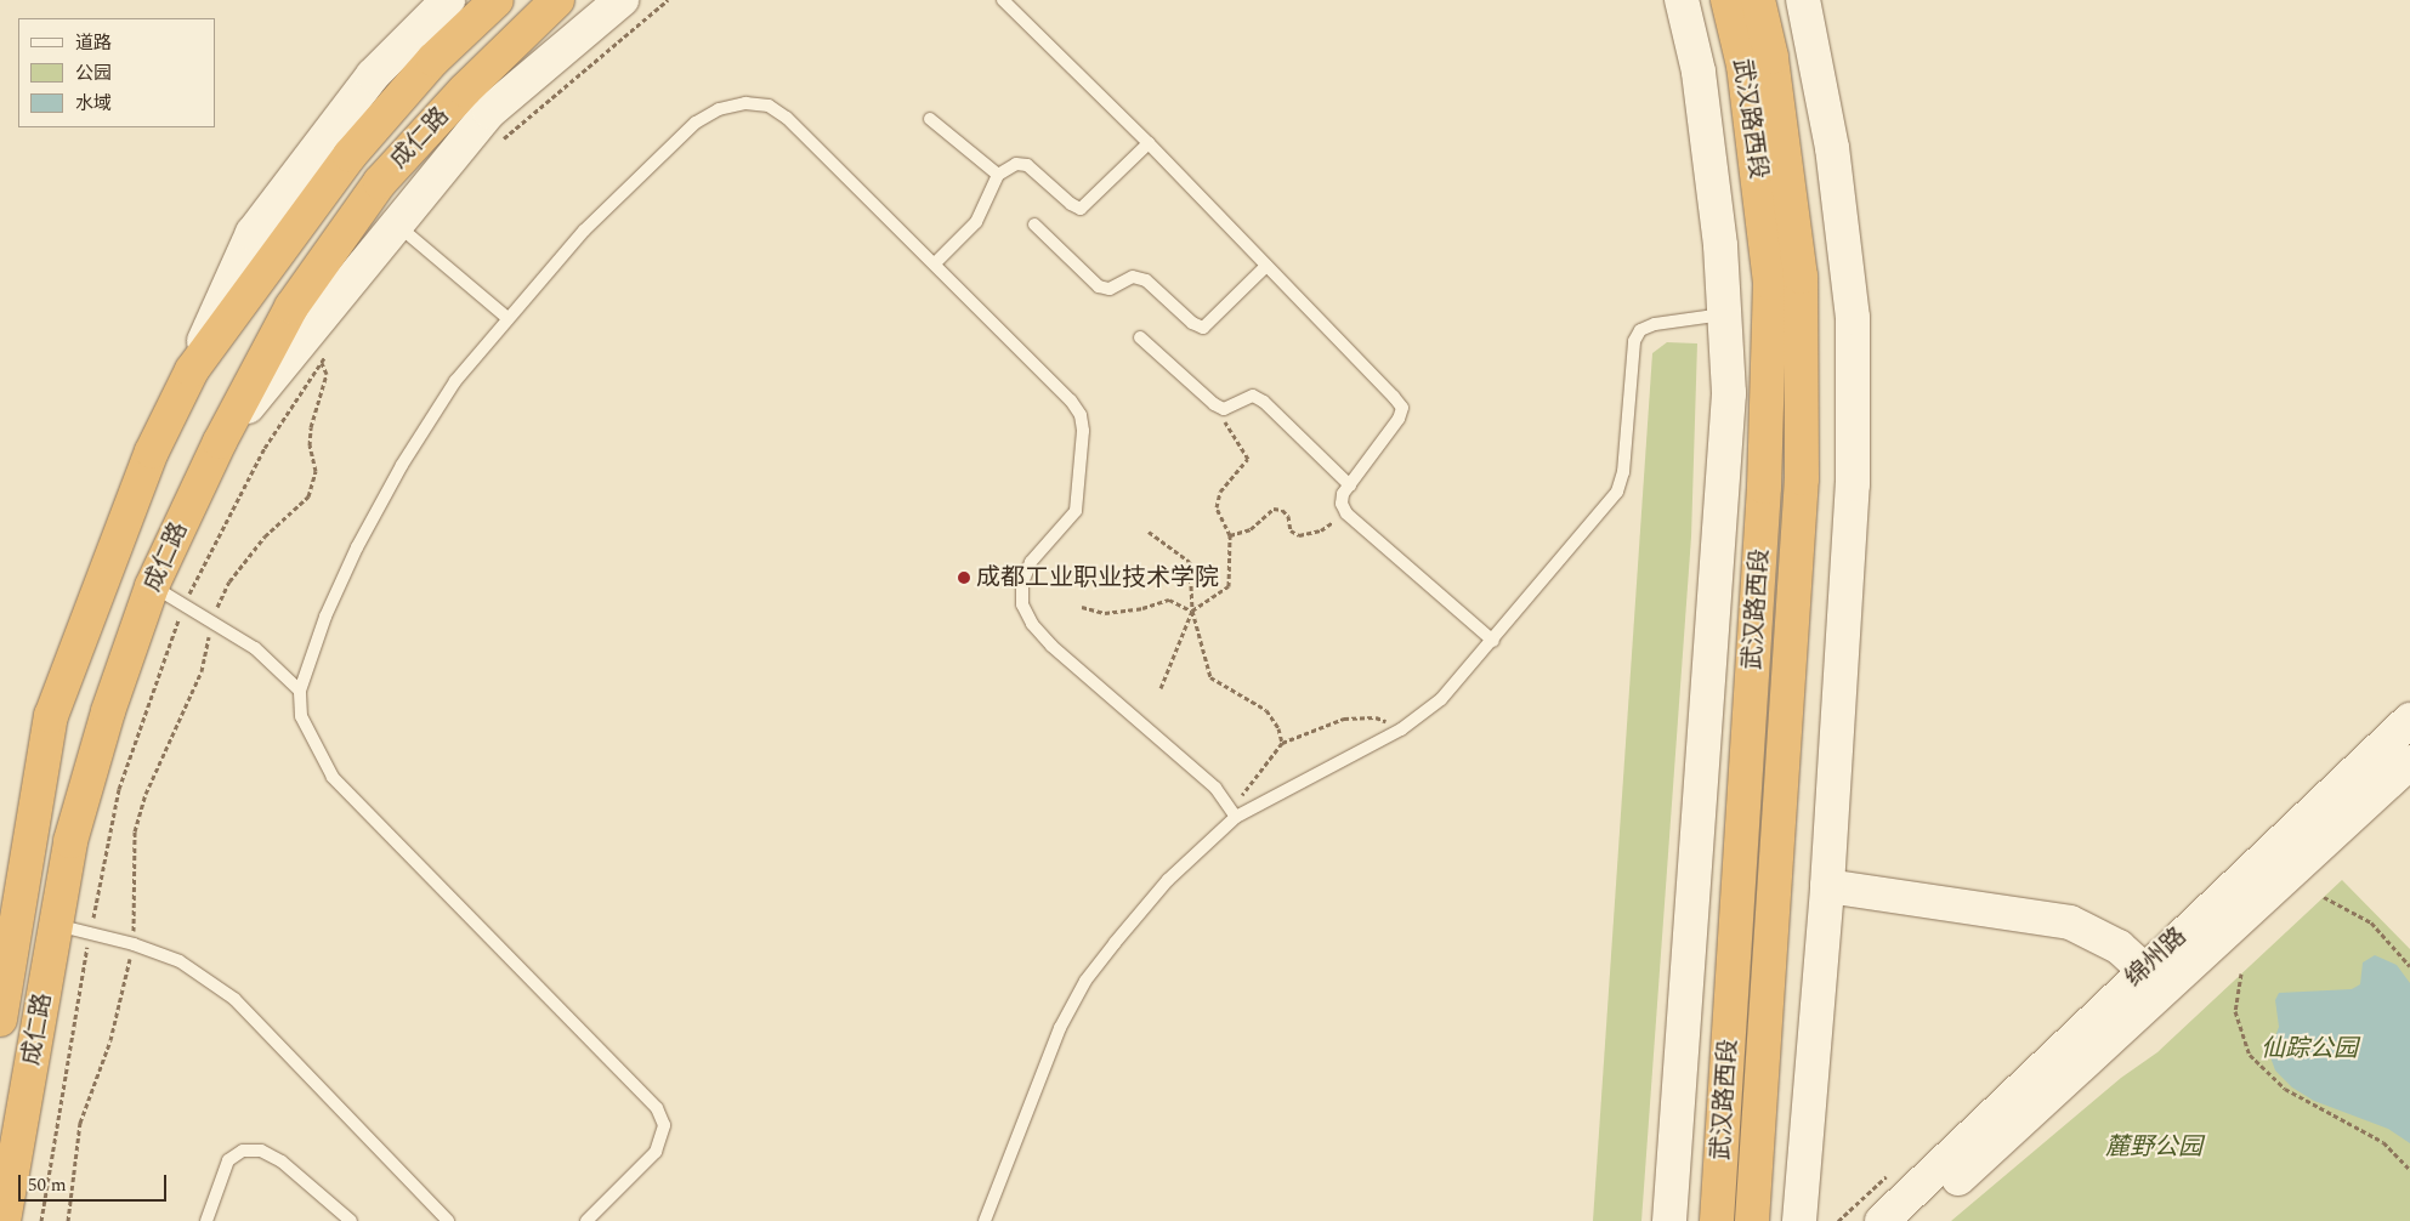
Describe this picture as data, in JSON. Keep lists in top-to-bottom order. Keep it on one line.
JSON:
{"streets":{"highway":["武汉路西段","成仁路"],"main road":["绵州路"]},"parks":["仙踪公园","麓野公园"],"places":["成都工业职业技术学院"],"legend":["道路","公园","水域"],"scale_bar":"50 m"}
